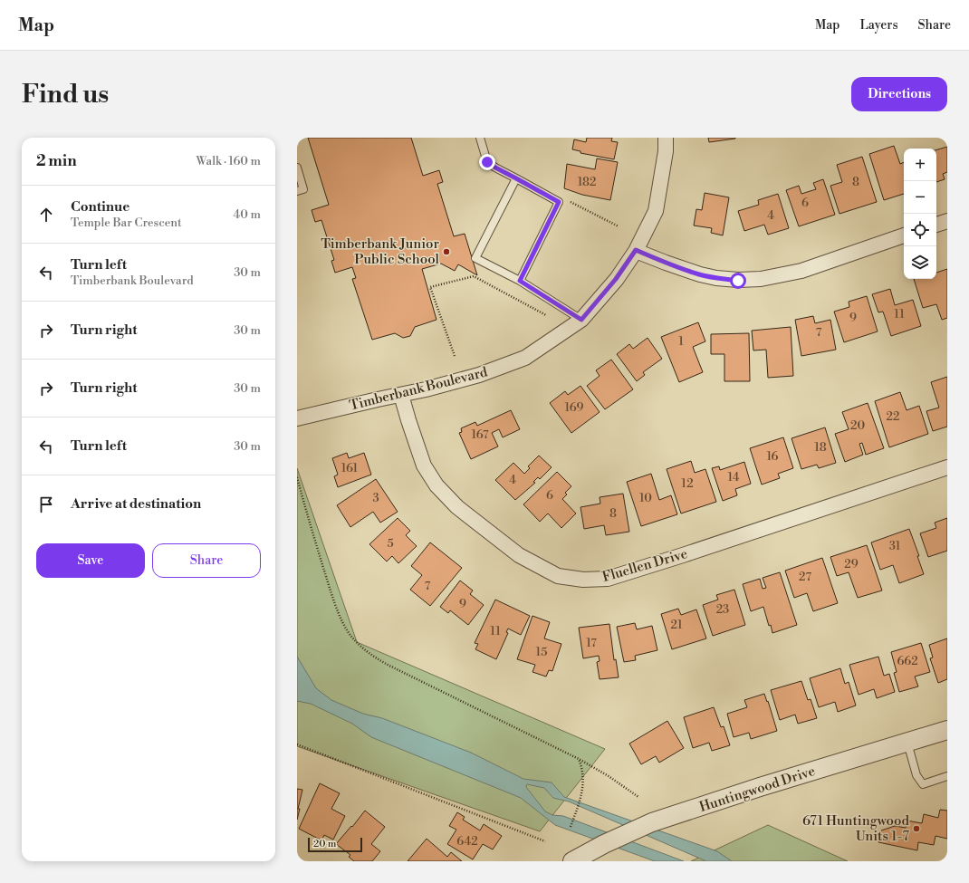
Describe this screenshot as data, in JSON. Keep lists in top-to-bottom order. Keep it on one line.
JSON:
{"streets":{"street":["Timberbank Boulevard","Fluellen Drive","Huntingwood Drive"]},"crossings":[["Timberbank Boulevard","Fluellen Drive"]],"places":["Timberbank Junior Public School","671 Huntingwood Units 1-7"],"house_numbers":["182","8","6","4","11","9","7","1","169","22","20","167","18","16","161","14","4","12","6","3","10","8","5","31","29","27","7","9","23","21","11","17","15","662","642"],"scale_bar":"20 m","page":{"header":"Map","nav":["Map","Layers","Share"],"buttons":["Directions",["Save","Share"]],"title":"Find us","heading":["2 min","Walk · 160 m"],"map_buttons":["+","−"],"list":[["Continue","Temple Bar Crescent","40 m"],["Turn left","Timberbank Boulevard","30 m"],["Turn right","30 m"],["Turn right","30 m"],["Turn left","30 m"],"Arrive at destination"],"scale":"20 m"}}
